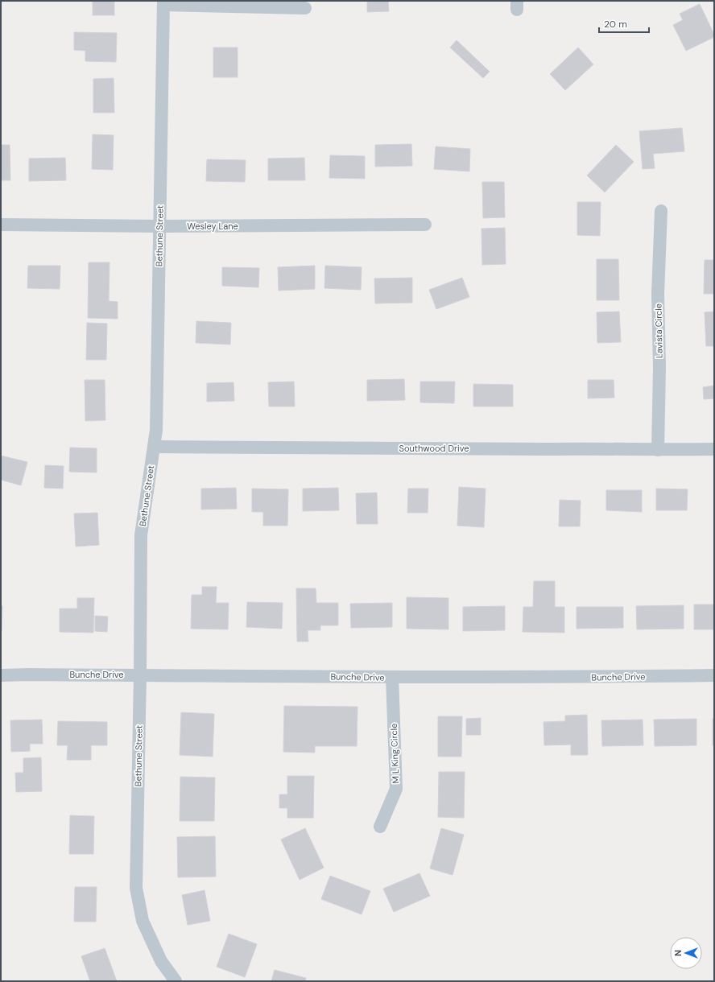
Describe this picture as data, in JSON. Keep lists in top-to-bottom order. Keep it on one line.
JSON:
{"streets":{"street":["Wesley Lane","Bethune Street","Lavista Circle","Southwood Drive","Bunche Drive","M L King Circle"]},"crossings":[["Wesley Lane","Bethune Street"],["Bethune Street","Southwood Drive"],["Bethune Street","Bunche Drive"],["Lavista Circle","Southwood Drive"],["Bunche Drive","M L King Circle"]],"scale_bar":"20 m","north":"left"}
